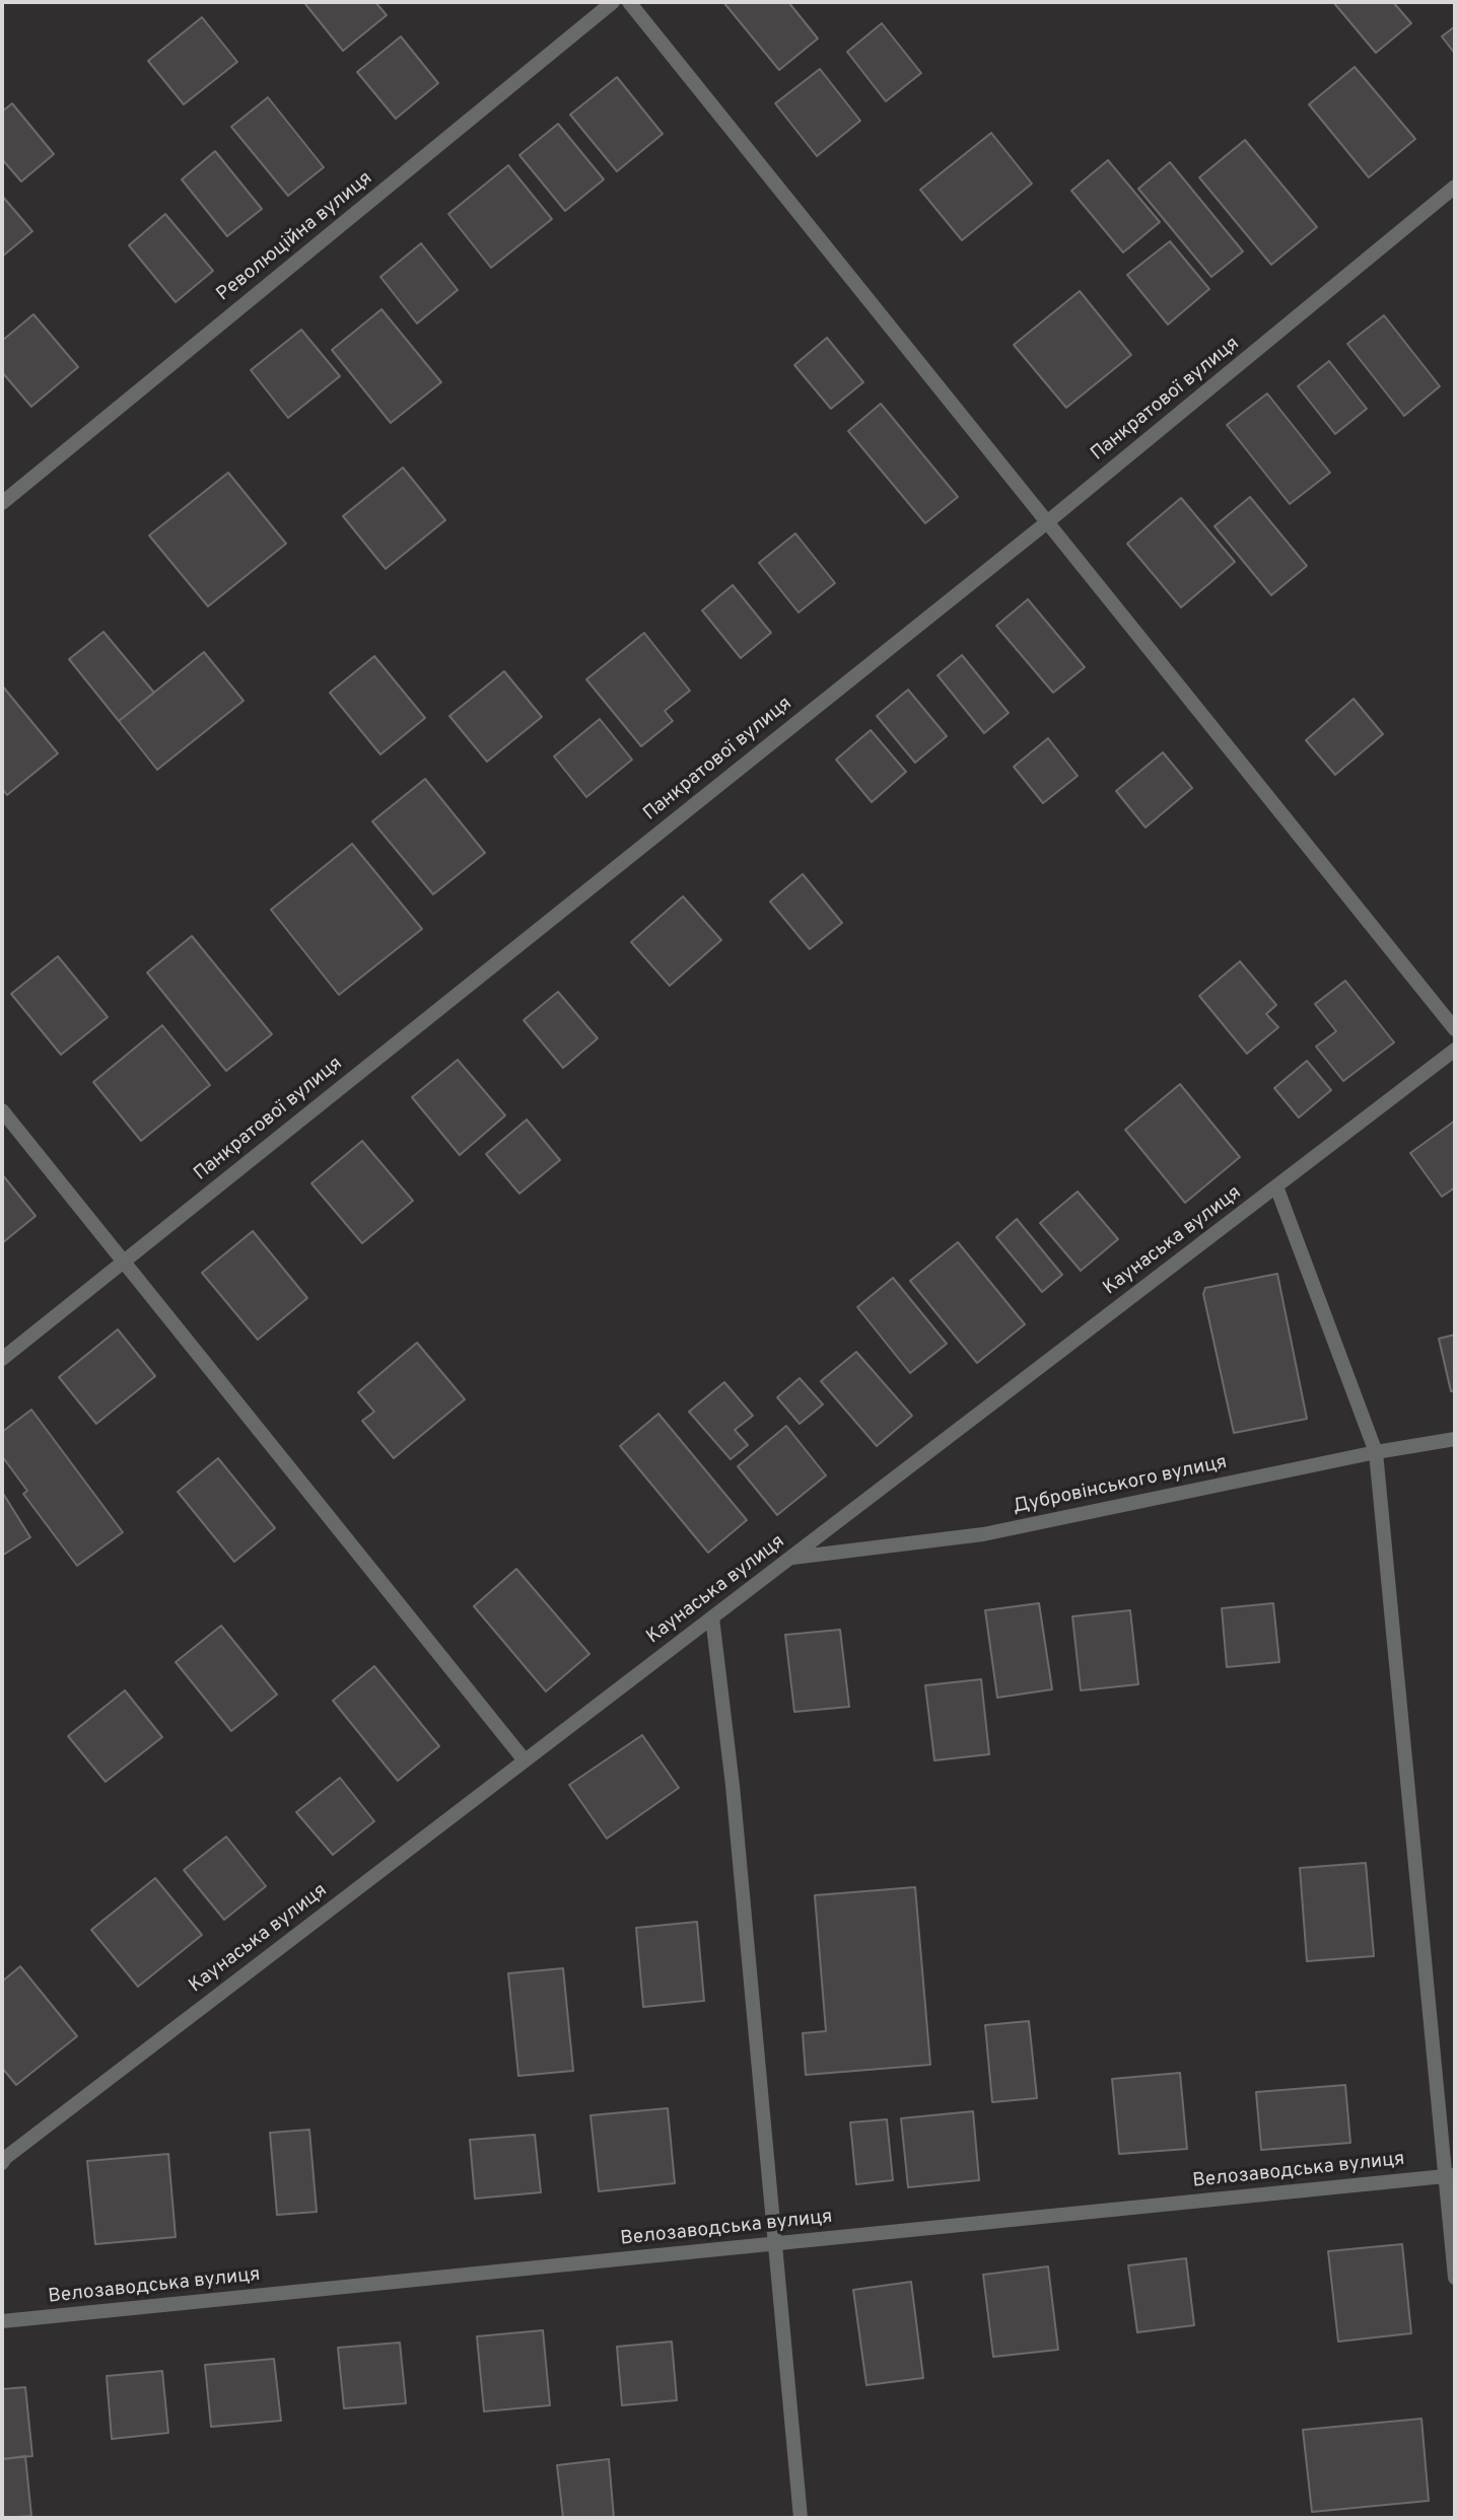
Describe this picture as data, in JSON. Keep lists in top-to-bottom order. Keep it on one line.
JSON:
{"streets":{"street":["Революційна вулиця","Панкратової вулиця","Каунаська вулиця","Дубровінського вулиця","Велозаводська вулиця"]},"crossings":[["Каунаська вулиця","Дубровінського вулиця"]]}
